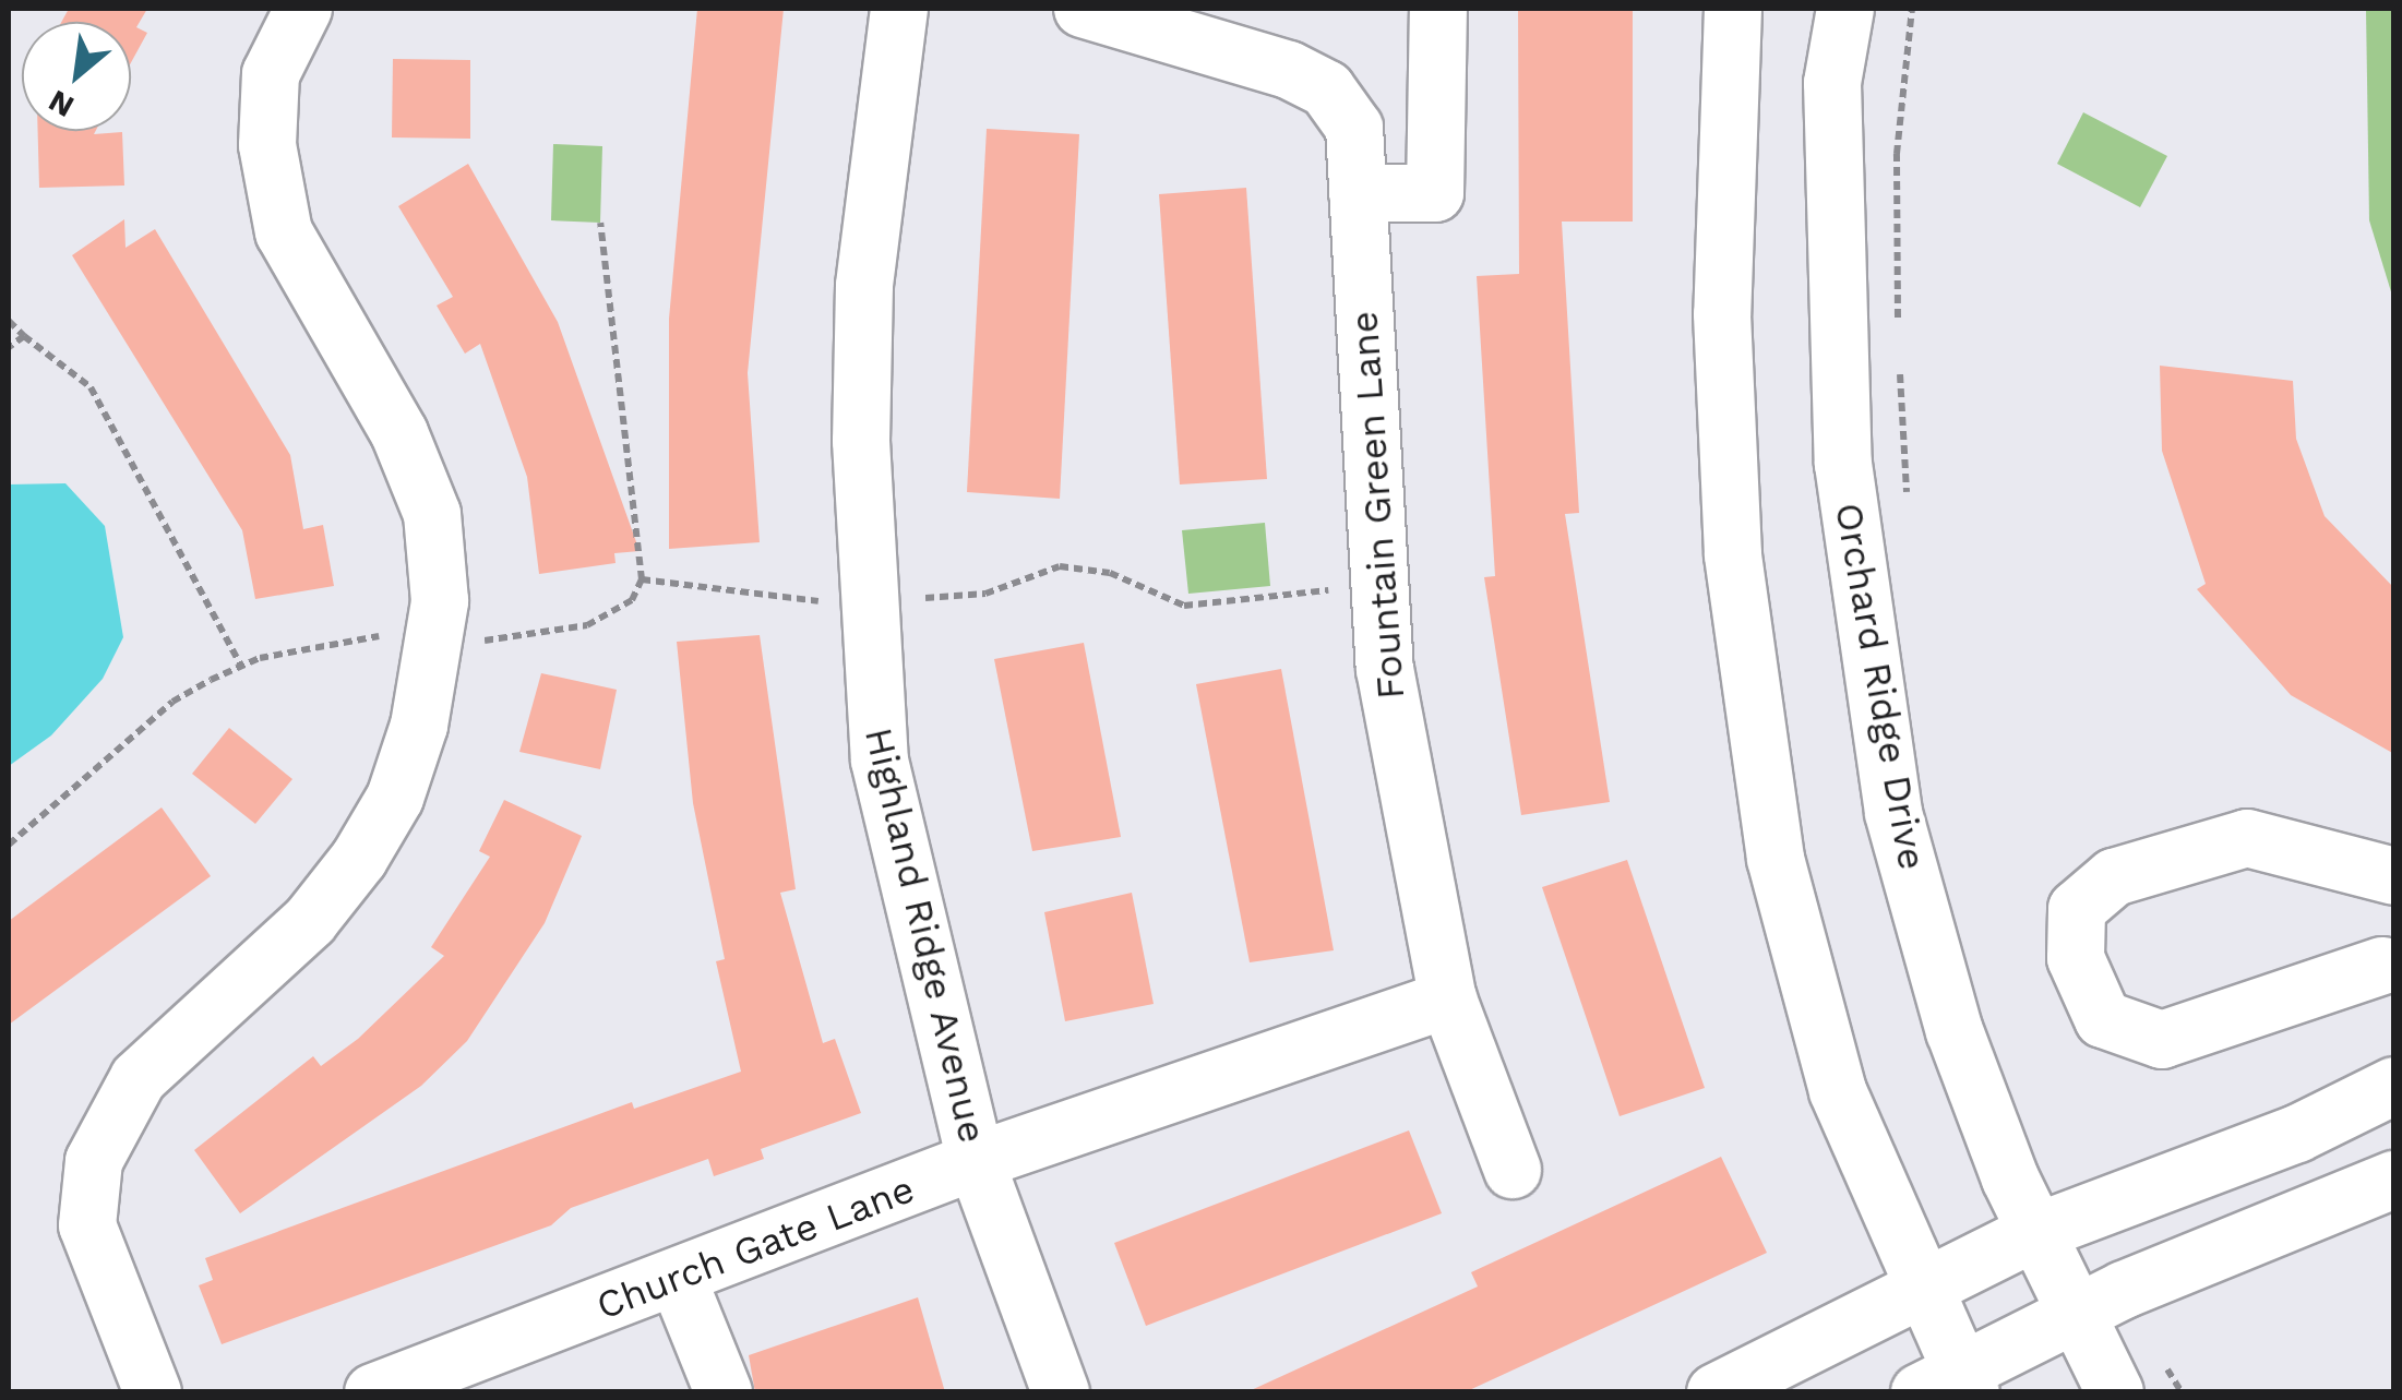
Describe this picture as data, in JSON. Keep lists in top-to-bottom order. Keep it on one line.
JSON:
{"streets":{"street":["Fountain Green Lane","Orchard Ridge Drive","Highland Ridge Avenue","Church Gate Lane"]},"crossings":[["Fountain Green Lane","Church Gate Lane"],["Highland Ridge Avenue","Church Gate Lane"]],"north":"bottom left"}
